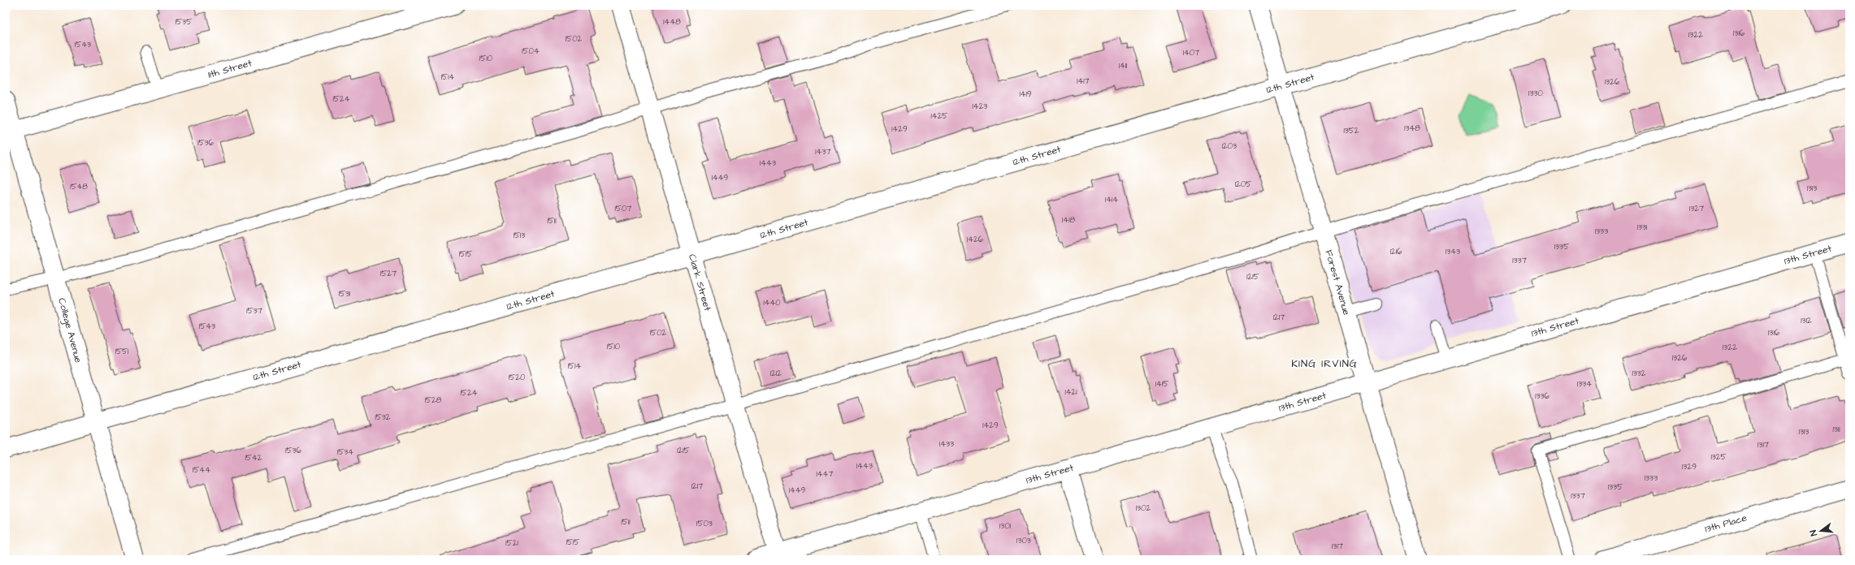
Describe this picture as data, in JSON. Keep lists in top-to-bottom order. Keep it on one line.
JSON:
{"streets":{"street":["11th Street","12th Street","13th Street","Clark Street","Forest Avenue","College Avenue","13th Place"]},"crossings":[["11th Street","College Avenue"],["12th Street","Clark Street"],["12th Street","Forest Avenue"],["12th Street","College Avenue"],["13th Street","Clark Street"],["13th Street","Forest Avenue"]],"districts":["KING IRVING"],"house_numbers":["1535","1448","1316","1322","1502","1543","1504","1407","1510","1411","1514","1417","1326","1330","1419","1524","1423","1425","1348","1429","1352","1536","1203","1437","1443","1449","1205","1548","1313","1414","1507","1327","1418","1511","1331","1333","1513","1426","1335","1216","1343","1515","1337","1527","1215","1531","1440","1537","1217","1312","1543","1502","1316","1510","1322","1551","1326","1514","1212","1332","1520","1415","1334","1421","1524","1336","1528","1532","1429","1311","1313","1433","1317","1536","1215","1534","1325","1542","1443","1329","1544","1447","1333","1217","1335","1449","1337","1302","1511","1503","1301","1303","1515","1521","1317"],"north":"left"}
